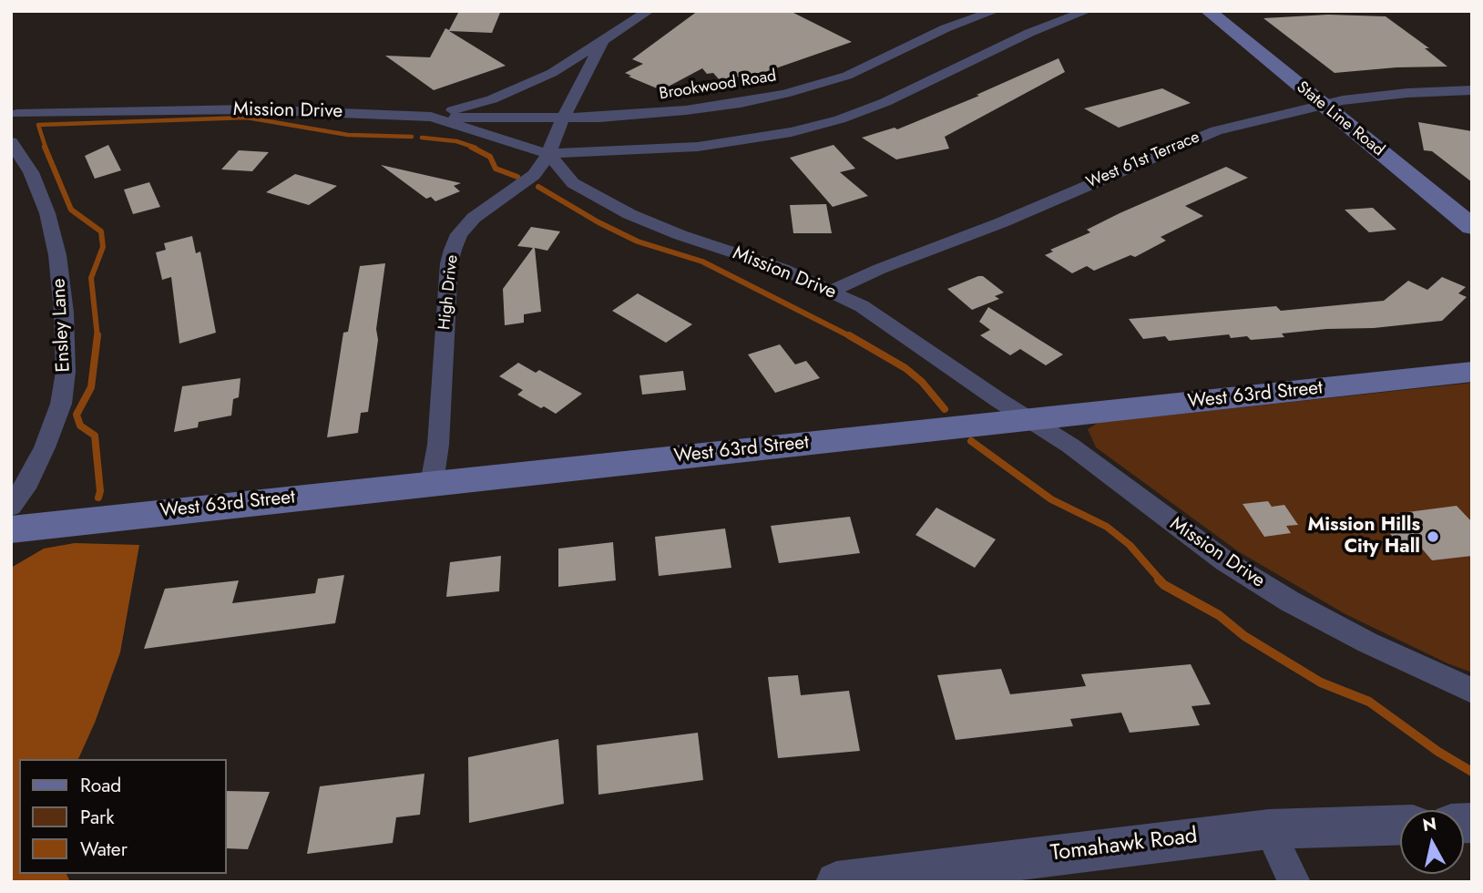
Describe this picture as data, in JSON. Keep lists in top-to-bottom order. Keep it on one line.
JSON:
{"streets":{"main road":["State Line Road","West 63rd Street"],"street":["Brookwood Road","Mission Drive","West 61st Terrace","High Drive","Ensley Lane","Tomahawk Road"]},"crossings":[["Brookwood Road","Mission Drive"],["Brookwood Road","High Drive"],["Mission Drive","West 61st Terrace"],["Mission Drive","High Drive"],["Mission Drive","West 63rd Street"],["State Line Road","West 61st Terrace"],["High Drive","West 63rd Street"]],"places":["Mission Hills City Hall"],"legend":["Road","Park","Water"],"north":"top"}
